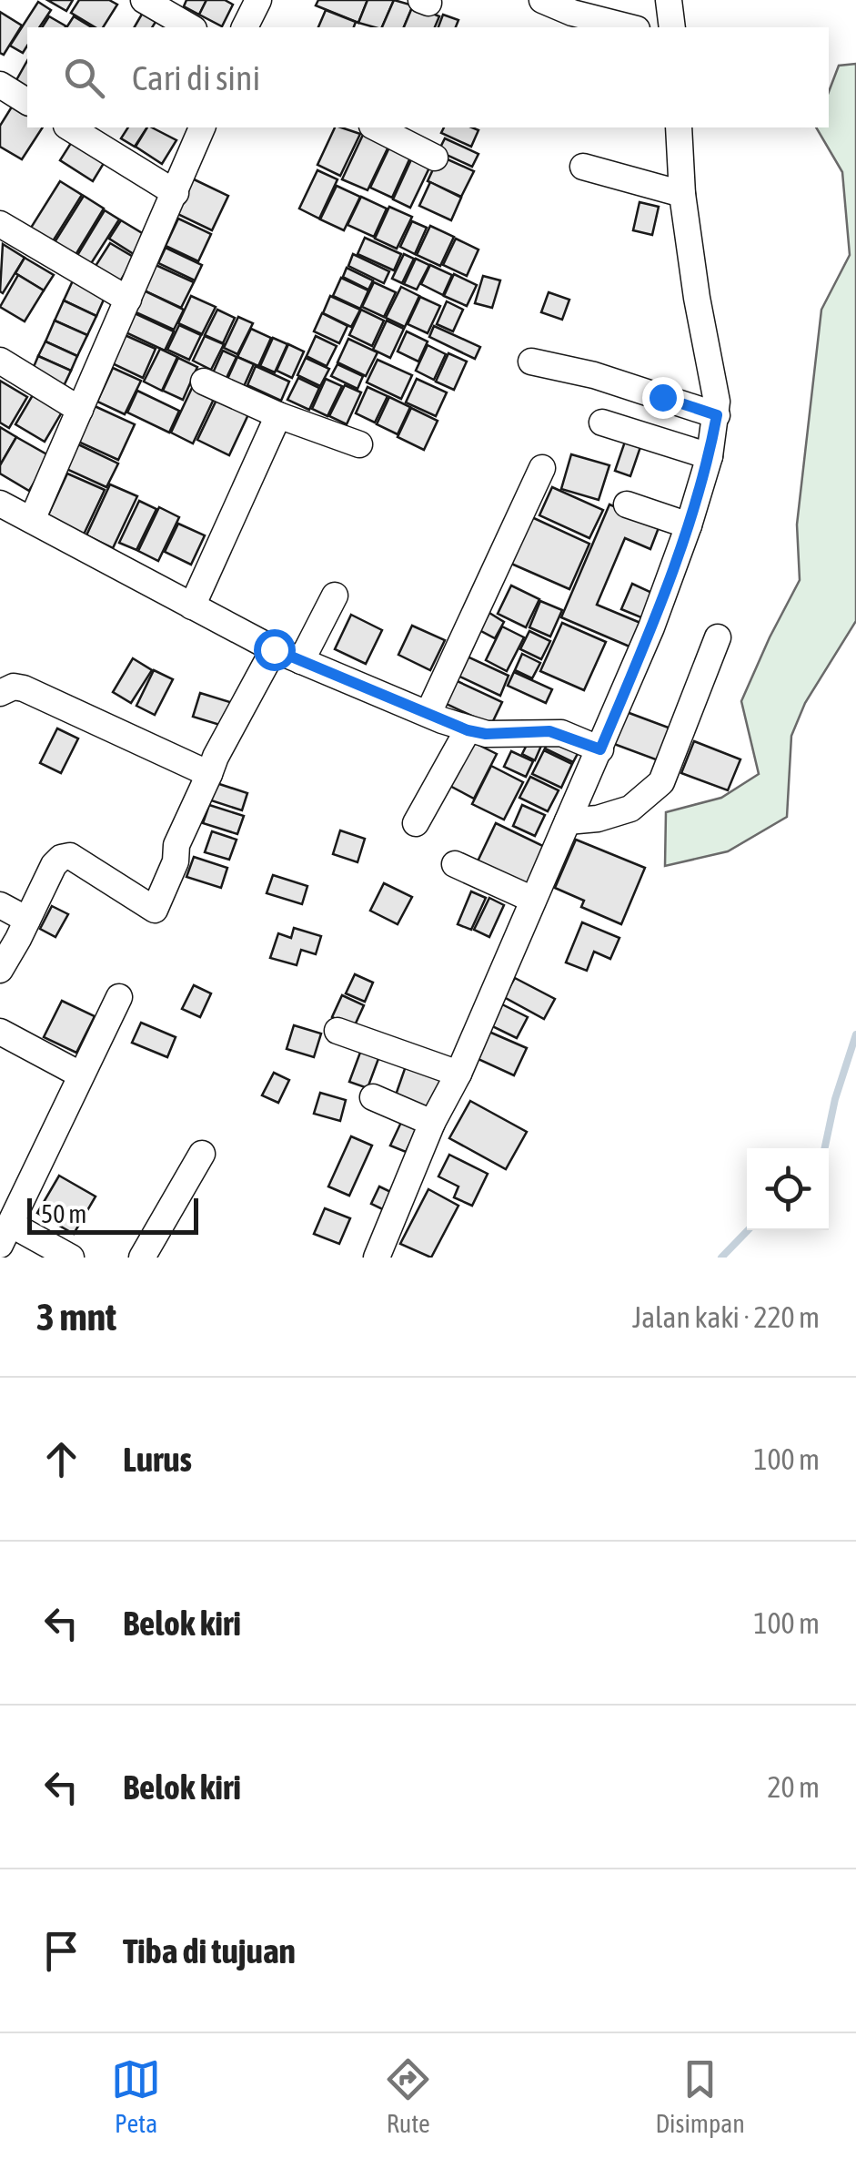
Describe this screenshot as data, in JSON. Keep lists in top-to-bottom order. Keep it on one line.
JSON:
{"scale_bar":"50 m","page":{"search":"Cari di sini","scale":"50 m","heading":["3 mnt","Jalan kaki · 220 m"],"list":[["Lurus","100 m"],["Belok kiri","100 m"],["Belok kiri","20 m"],"Tiba di tujuan"],"nav":["Peta","Rute","Disimpan"]}}
